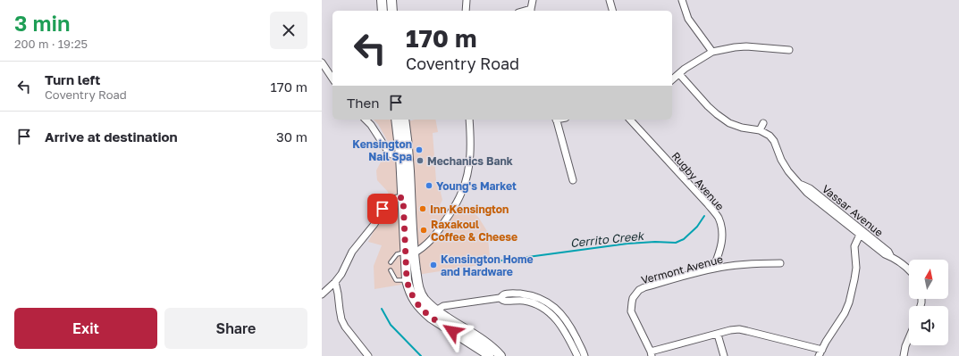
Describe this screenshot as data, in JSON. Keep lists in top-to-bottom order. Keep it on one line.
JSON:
{"streets":{"street":["Rugby Avenue","Vassar Avenue","Vermont Avenue"]},"crossings":[["Rugby Avenue","Vermont Avenue"]],"water":["Cerrito Creek"],"places":["Kensington Nail Spa","Mechanics Bank","Young's Market","Inn Kensington","Raxakoul Coffee & Cheese","Kensington Home and Hardware"],"north":"top","page":{"heading":["3 min","200 m · 19:25"],"turn":["170 m","Coventry Road"],"list":[{"name":"Turn left","note":"Coventry Road","value":"170 m"},{"name":"Arrive at destination","value":"30 m"}],"then":"Then","buttons":["Exit","Share"]}}
